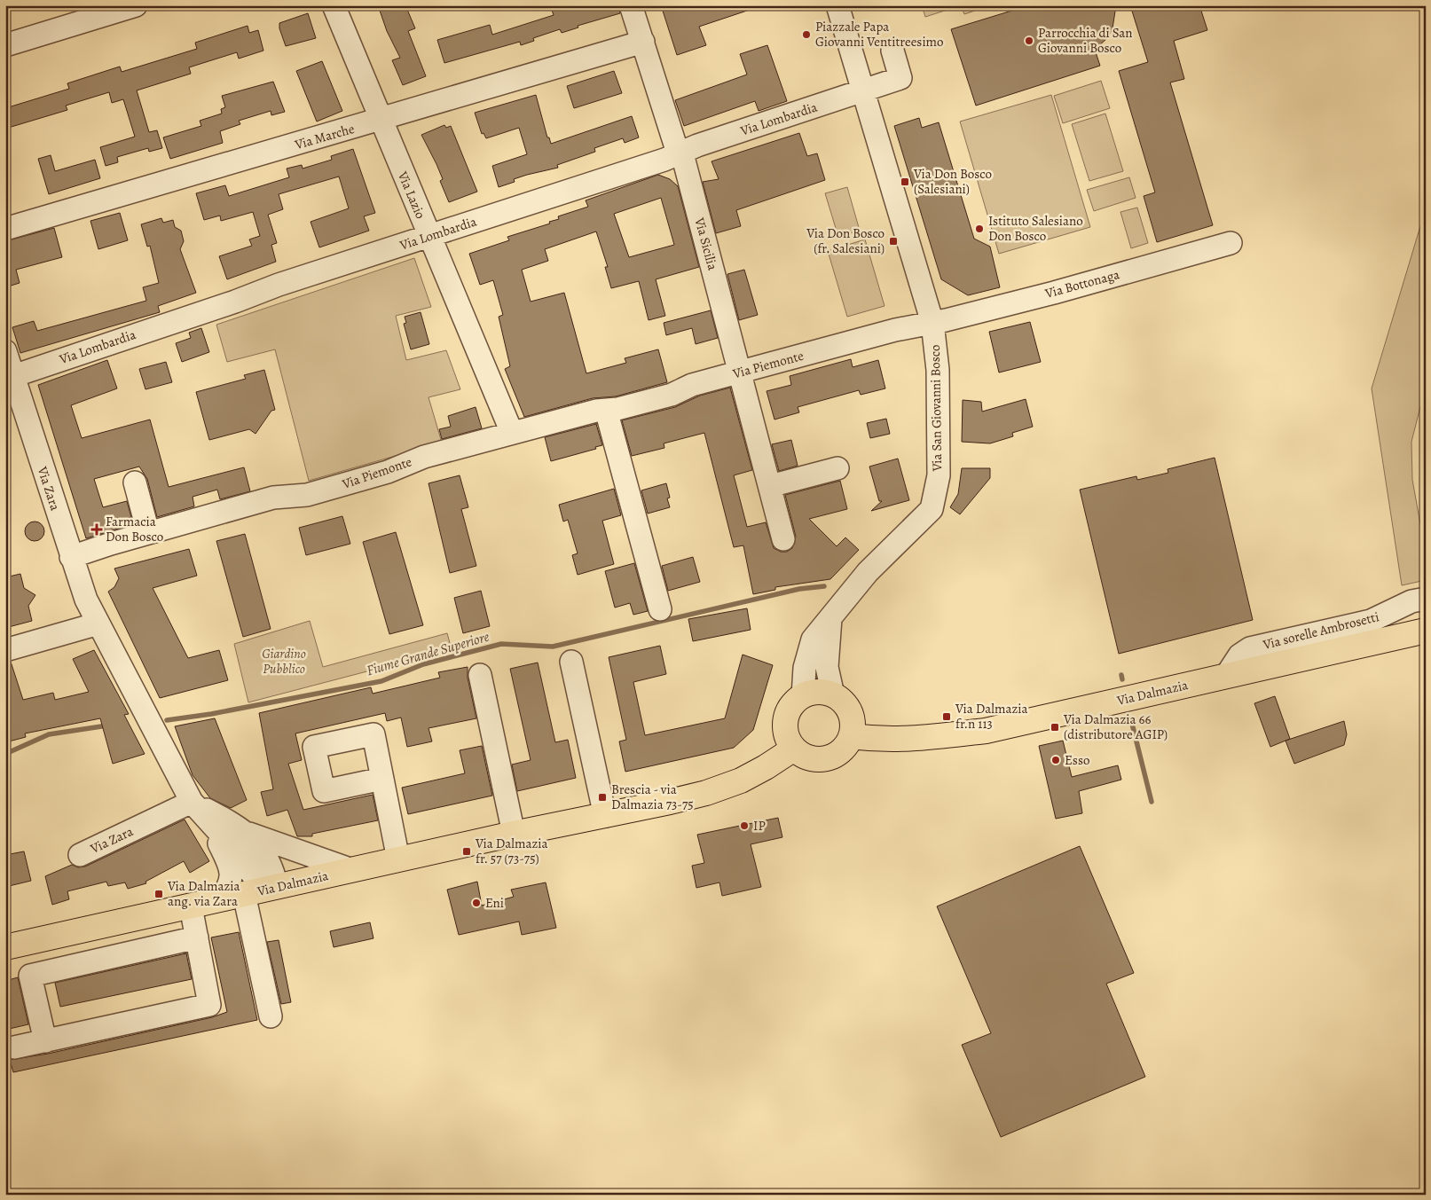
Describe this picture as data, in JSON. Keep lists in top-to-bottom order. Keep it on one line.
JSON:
{"streets":{"main road":["Via Dalmazia"],"street":["Via Lombardia","Via Marche","Via Lazio","Via Sicilia","Via Bottonaga","Via Piemonte","Via San Giovanni Bosco","Via Zara","Via sorelle Ambrosetti"]},"crossings":[["Via Lombardia","Via Lazio"],["Via Lombardia","Via Sicilia"],["Via Lombardia","Via San Giovanni Bosco"],["Via Lombardia","Via Zara"],["Via Marche","Via Lazio"],["Via Marche","Via Sicilia"],["Via Lazio","Via Piemonte"],["Via Sicilia","Via Piemonte"],["Via Bottonaga","Via Piemonte"],["Via Bottonaga","Via San Giovanni Bosco"],["Via Piemonte","Via San Giovanni Bosco"],["Via Piemonte","Via Zara"],["Via San Giovanni Bosco","Via Dalmazia"],["Via Zara","Via Dalmazia"],["Via sorelle Ambrosetti","Via Dalmazia"]],"water":["Fiume Grande Superiore"],"parks":["Giardino Pubblico"],"places":{"other":["Piazzale Papa Giovanni Ventitreesimo","Parrocchia di San Giovanni Bosco","Istituto Salesiano Don Bosco","Esso","IP","Eni"],"transit":["Via Don Bosco (Salesiani)","Via Don Bosco (fr. Salesiani)","Via Dalmazia fr.n 113","Via Dalmazia 66 (distributore AGIP)","Brescia - via Dalmazia 73-75","Via Dalmazia fr. 57 (73-75)","Via Dalmazia ang. via Zara"],"health":["Farmacia Don Bosco"]}}
